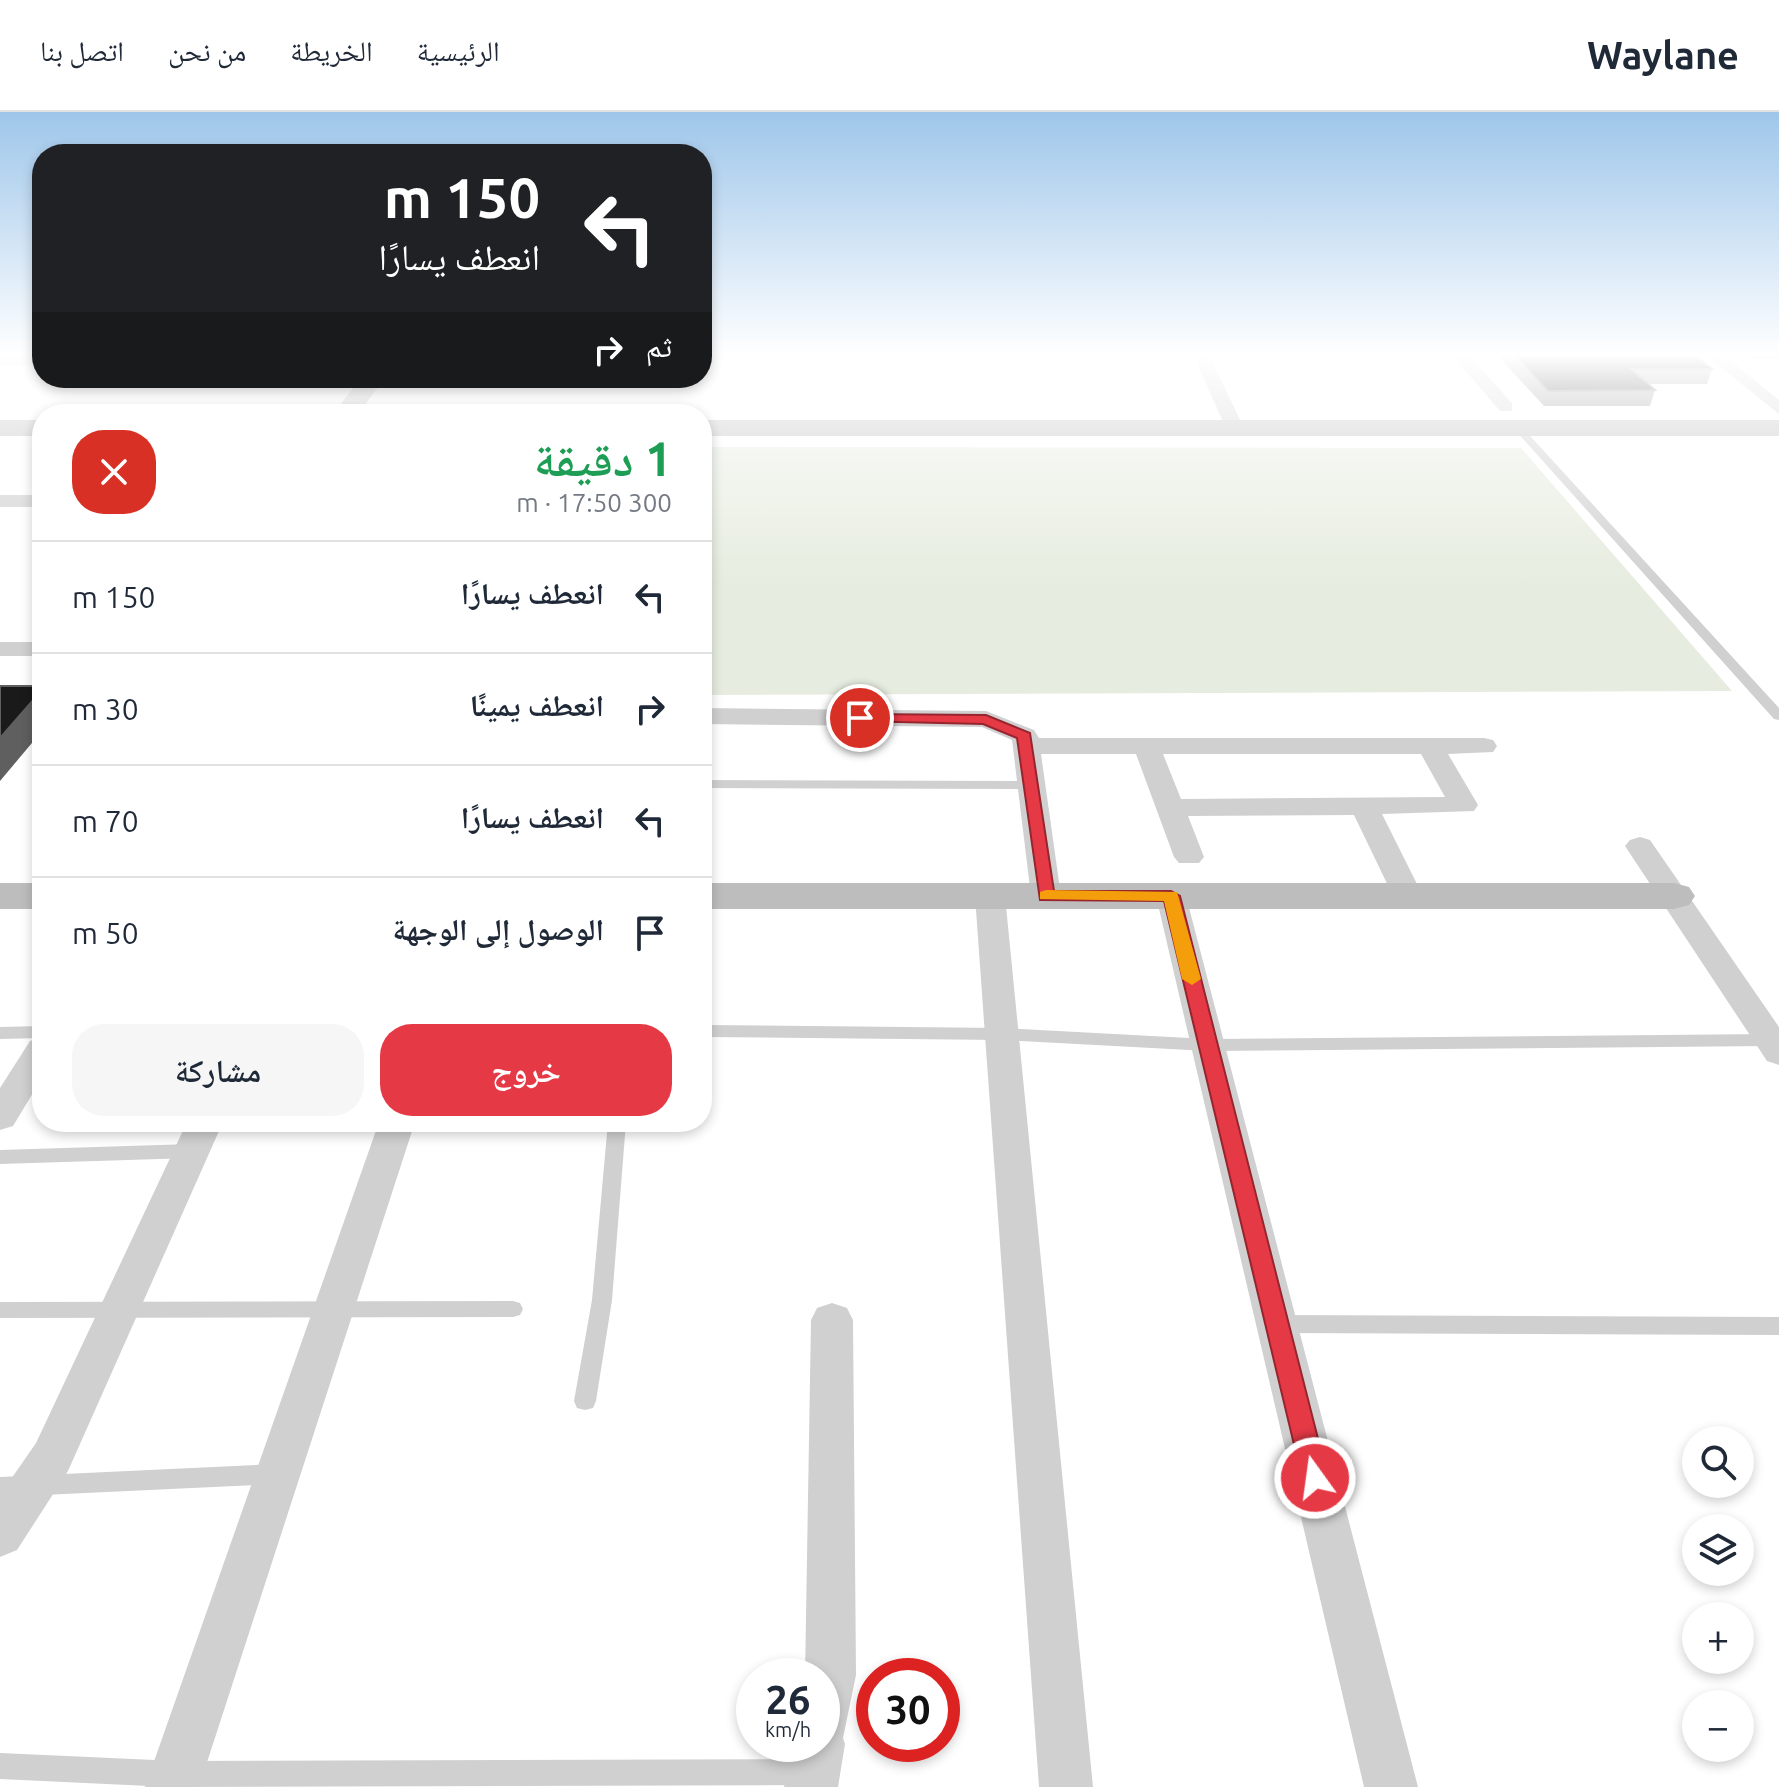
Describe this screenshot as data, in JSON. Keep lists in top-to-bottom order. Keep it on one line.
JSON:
{"page":{"header":"Waylane","nav":["الرئيسية","الخريطة","من نحن","اتصل بنا"],"turn":["150 m","انعطف يسارًا"],"then":"ثم","heading":["1 دقيقة","300 m · 17:50"],"list":[{"name":"انعطف يسارًا","value":"150 m"},{"name":"انعطف يمينًا","value":"30 m"},{"name":"انعطف يسارًا","value":"70 m"},{"name":"الوصول إلى الوجهة","value":"50 m"}],"buttons":["خروج","مشاركة"],"map_buttons":["+","−"],"speed":"26 km/h","limit":"30"}}
